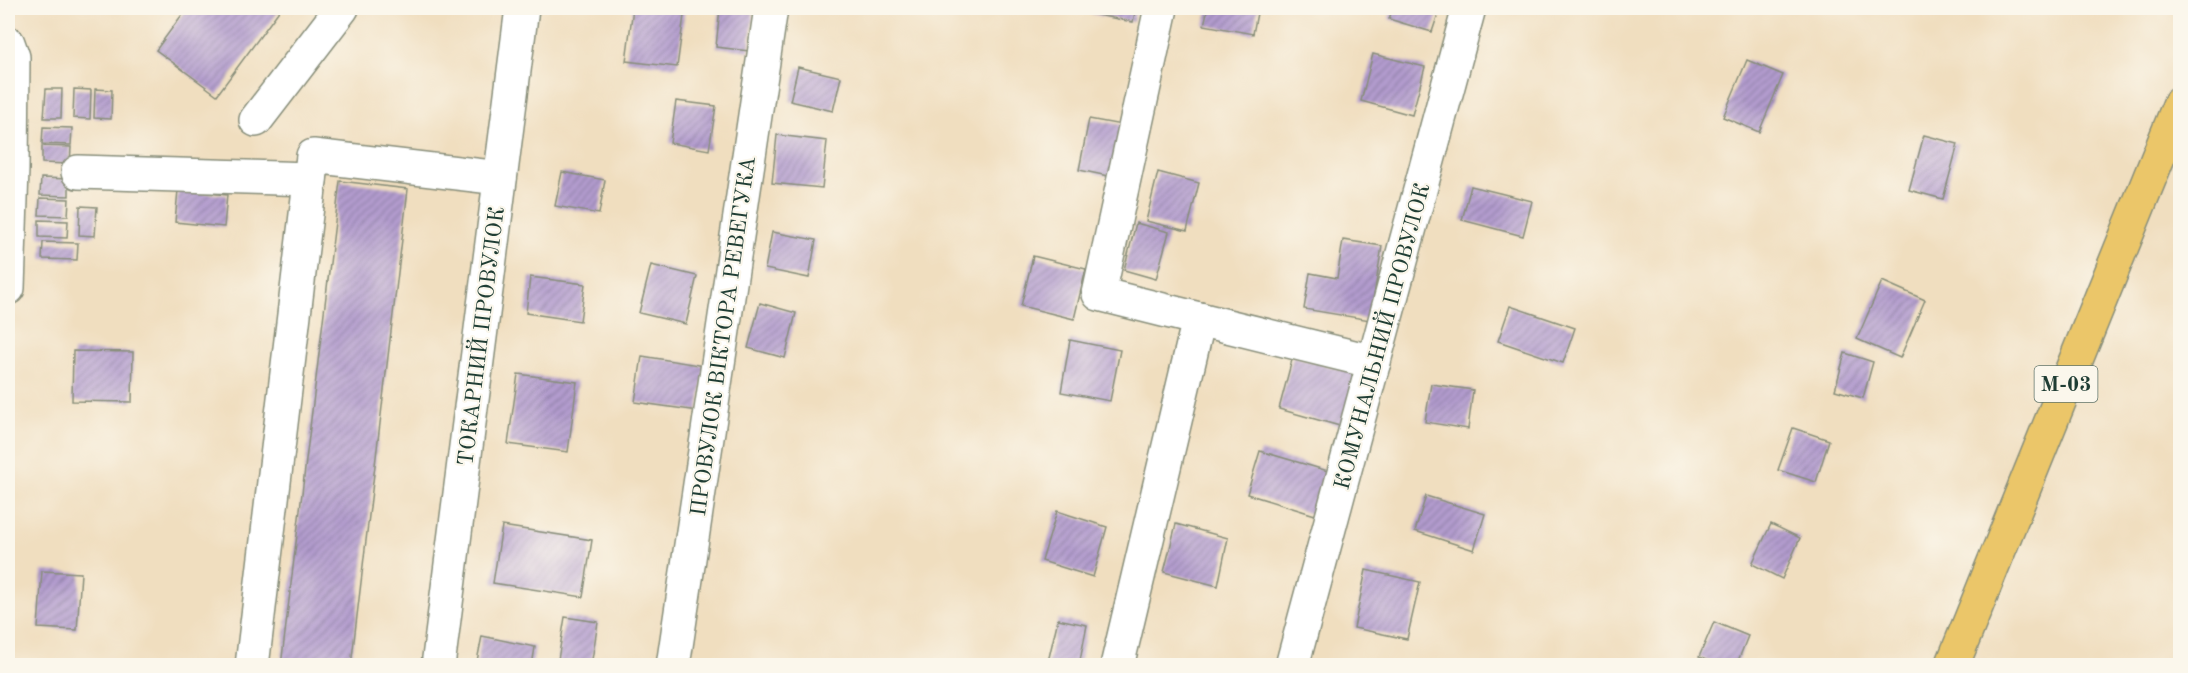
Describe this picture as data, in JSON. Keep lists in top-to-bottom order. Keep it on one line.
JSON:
{"streets":{"highway":["М-03"],"street":["ТОКАРНИЙ ПРОВУЛОК","ПРОВУЛОК ВІКТОРА РЕВЕГУКА","КОМУНАЛЬНИЙ ПРОВУЛОК"]}}
